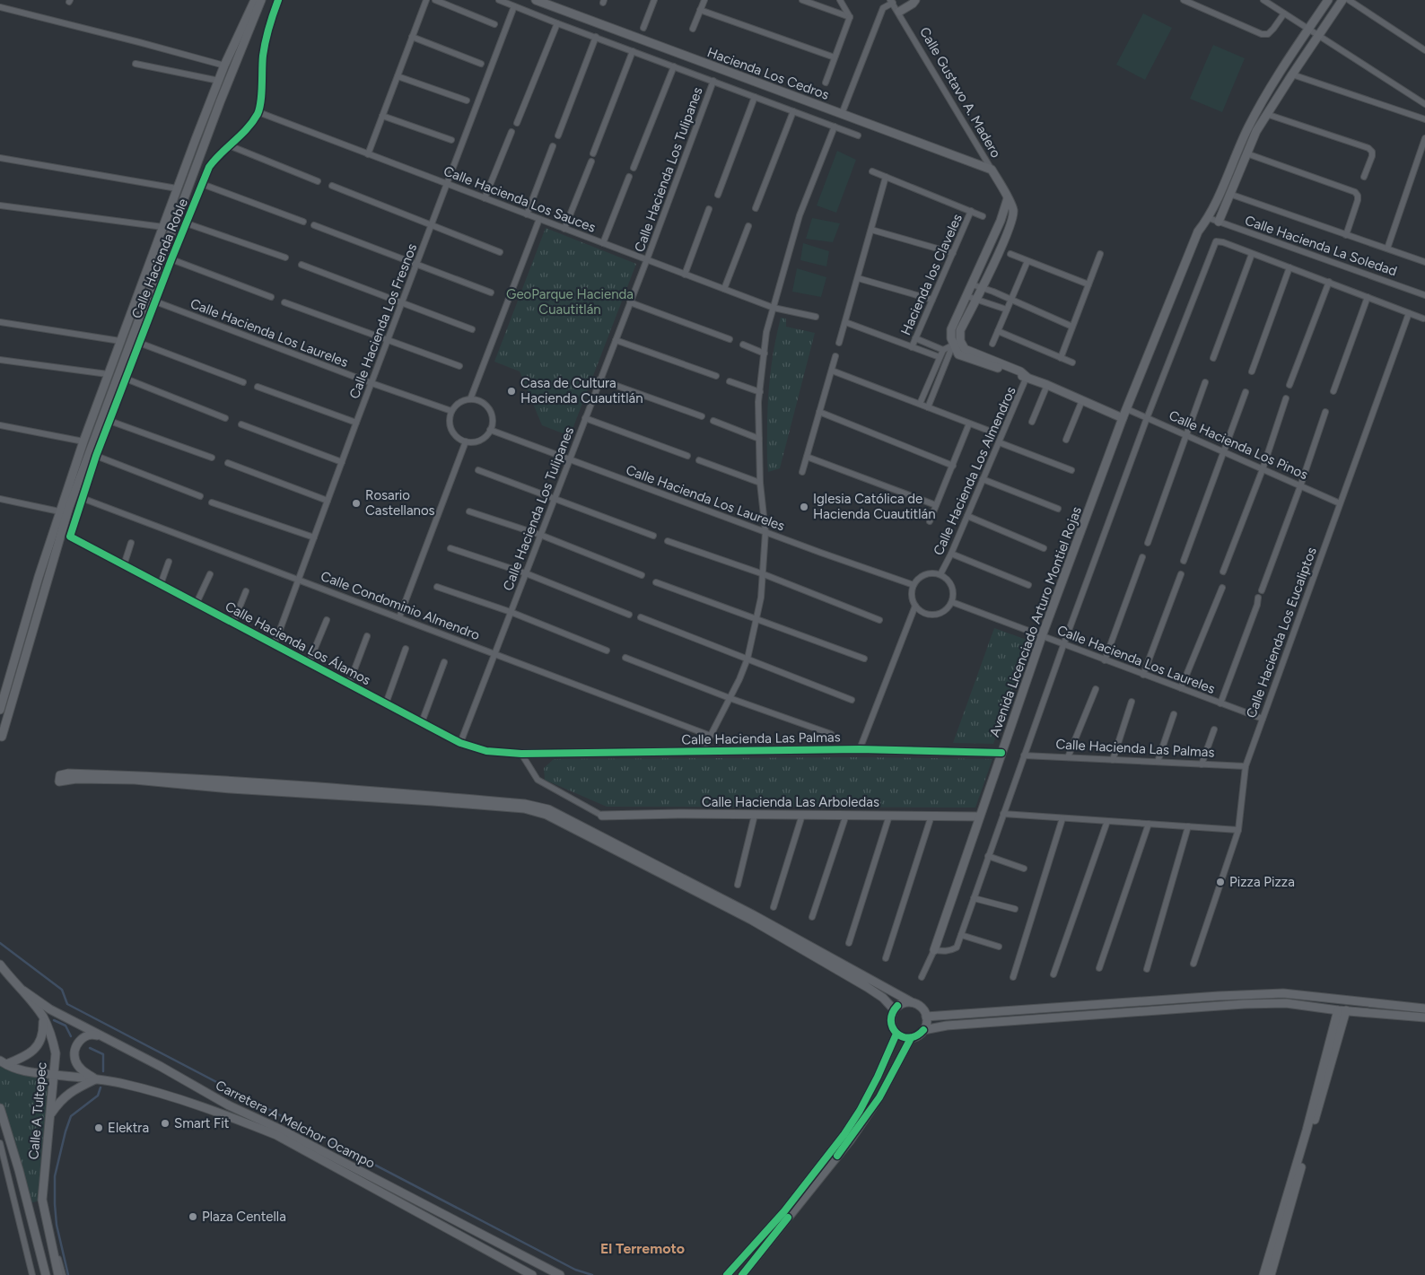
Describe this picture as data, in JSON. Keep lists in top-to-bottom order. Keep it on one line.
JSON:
{"streets":{"main road":["Hacienda Los Cedros","Calle Gustavo A. Madero","Calle Hacienda Roble","Avenida Licenciado Arturo Montiel Rojas","Calle Hacienda Las Palmas","Calle Hacienda Las Arboledas","Calle A Tultepec","Carretera A Melchor Ocampo"],"street":["Calle Hacienda Los Tulipanes","Calle Hacienda Los Sauces","Calle Hacienda La Soledad","Hacienda los Claveles","Calle Hacienda Los Fresnos","Calle Hacienda Los Laureles","Calle Hacienda Los Pinos","Calle Hacienda Los Almendros","Calle Condominio Almendro","Calle Hacienda Los Eucaliptos","Calle Hacienda Los Álamos"]},"crossings":[["Hacienda Los Cedros","Calle Gustavo A. Madero"],["Calle Hacienda Los Tulipanes","Calle Hacienda Los Sauces"],["Calle Hacienda Los Tulipanes","Calle Hacienda Los Laureles"],["Calle Hacienda Los Tulipanes","Calle Condominio Almendro"],["Calle Hacienda Los Tulipanes","Calle Hacienda Los Álamos"],["Calle Hacienda Los Sauces","Calle Hacienda Roble"],["Calle Hacienda Los Sauces","Calle Hacienda Los Fresnos"],["Calle Hacienda La Soledad","Avenida Licenciado Arturo Montiel Rojas"],["Calle Hacienda Roble","Calle Hacienda Los Laureles"],["Calle Hacienda Roble","Calle Condominio Almendro"],["Calle Hacienda Roble","Calle Hacienda Los Álamos"],["Calle Hacienda Los Fresnos","Calle Hacienda Los Laureles"],["Calle Hacienda Los Fresnos","Calle Condominio Almendro"],["Calle Hacienda Los Fresnos","Calle Hacienda Los Álamos"],["Calle Hacienda Los Laureles","Calle Hacienda Los Almendros"],["Calle Hacienda Los Laureles","Avenida Licenciado Arturo Montiel Rojas"],["Calle Hacienda Los Laureles","Calle Hacienda Los Eucaliptos"],["Calle Hacienda Los Pinos","Avenida Licenciado Arturo Montiel Rojas"],["Calle Hacienda Los Pinos","Calle Hacienda Los Eucaliptos"],["Avenida Licenciado Arturo Montiel Rojas","Calle Hacienda Las Palmas"],["Avenida Licenciado Arturo Montiel Rojas","Calle Hacienda Las Arboledas"],["Calle Hacienda Los Eucaliptos","Calle Hacienda Las Palmas"],["Calle Hacienda Los Álamos","Calle Hacienda Las Palmas"],["Calle A Tultepec","Carretera A Melchor Ocampo"]],"districts":["El Terremoto"],"parks":["GeoParque Hacienda Cuautitlán"],"places":["Casa de Cultura Hacienda Cuautitlán","Rosario Castellanos","Iglesia Católica de Hacienda Cuautitlán","Pizza Pizza","Smart Fit","Elektra","Plaza Centella"]}
